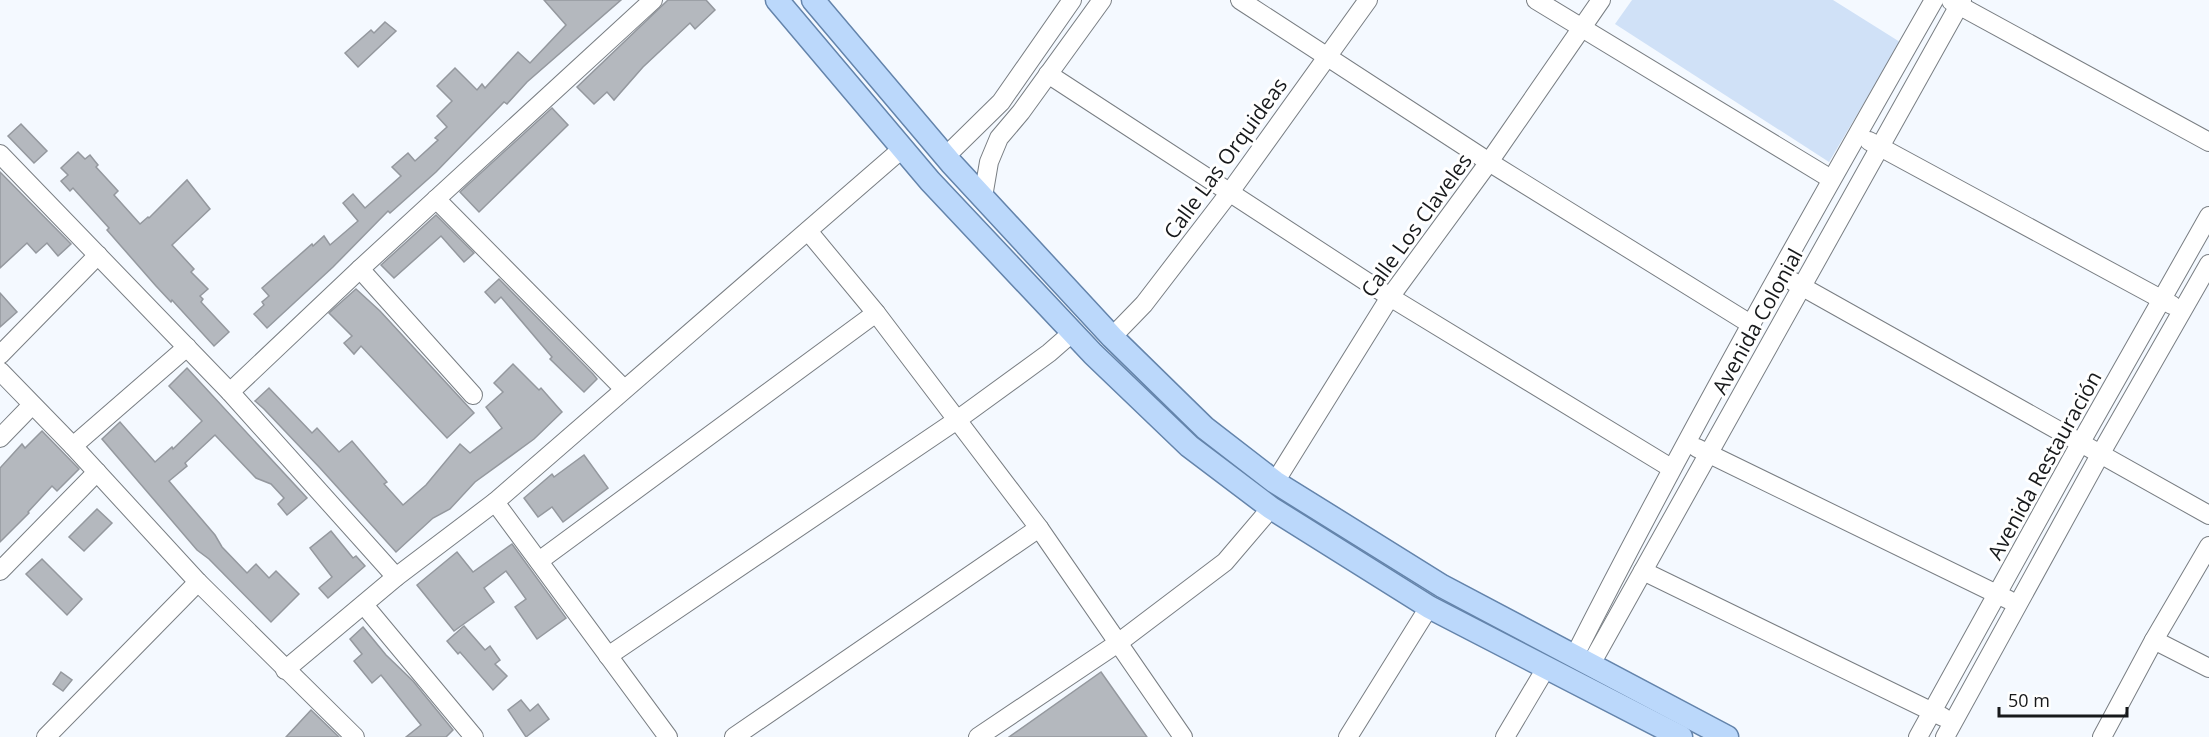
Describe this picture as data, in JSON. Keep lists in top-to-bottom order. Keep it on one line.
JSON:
{"streets":{"street":["Calle Las Orquideas","Calle Los Claveles","Avenida Colonial","Avenida Restauración"]},"scale_bar":"50 m"}
